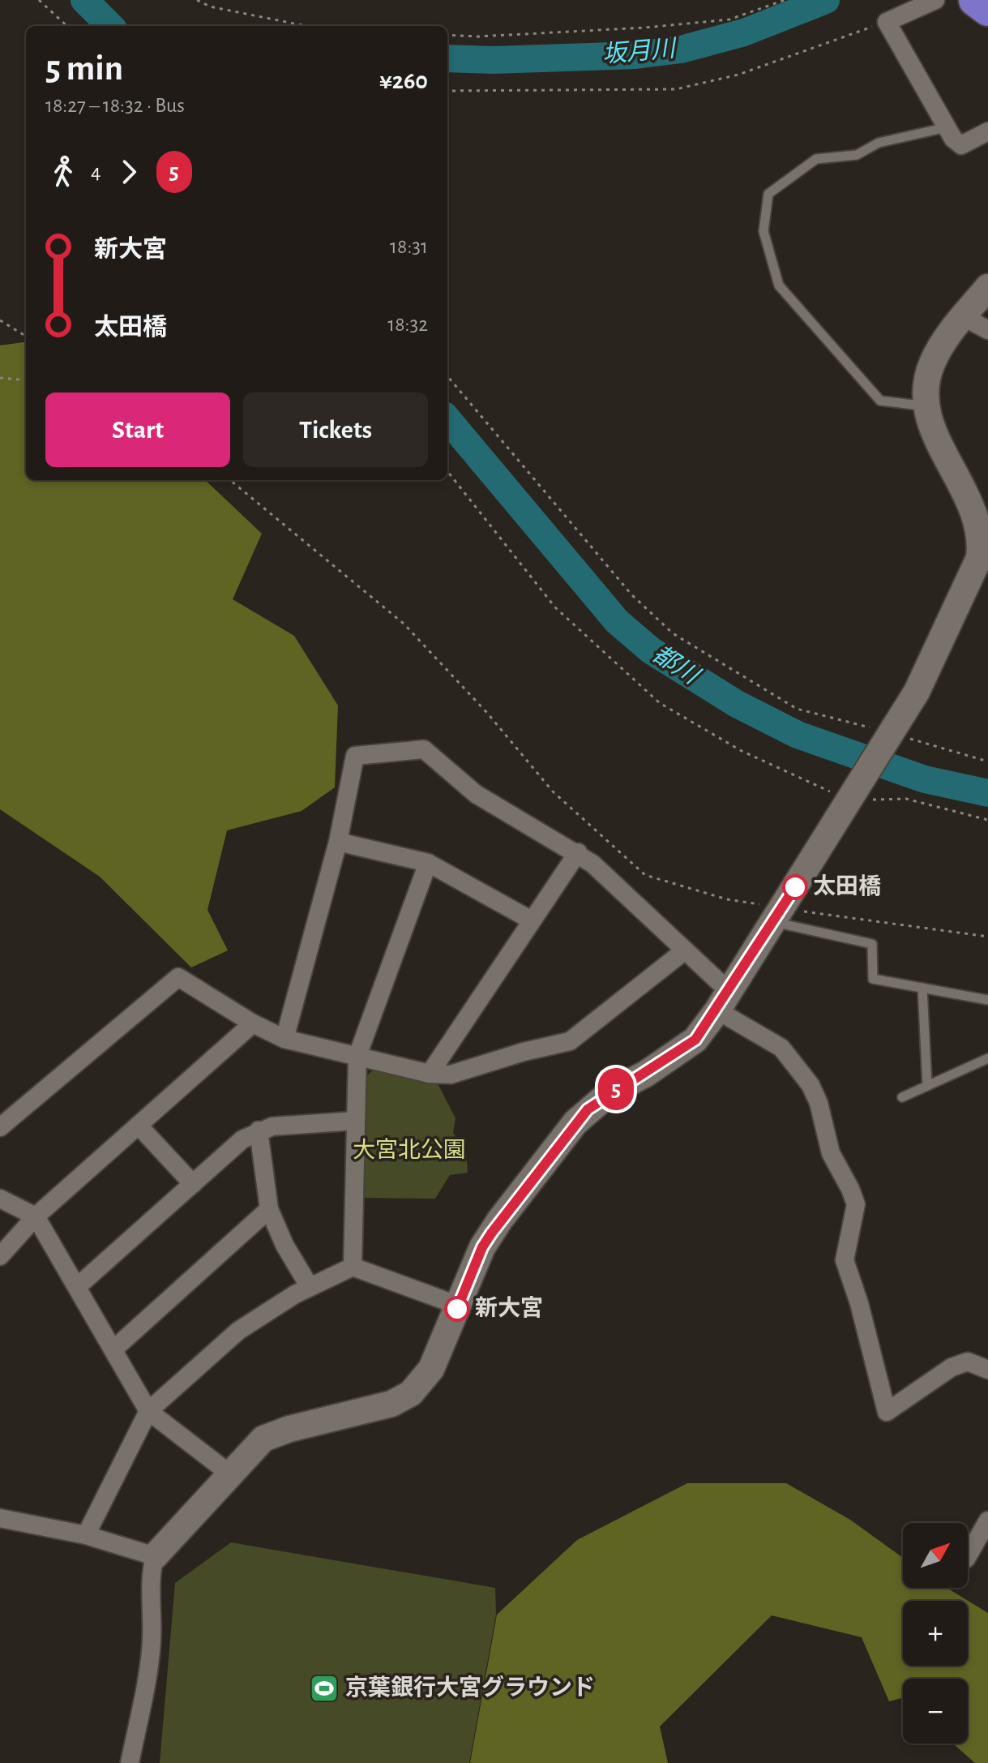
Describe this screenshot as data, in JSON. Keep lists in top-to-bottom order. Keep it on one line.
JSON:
{"water":["坂月川","都川"],"parks":["大宮北公園"],"places":{"other":["太田橋","新大宮"],"sports":["京葉銀行大宮グラウンド"]},"lines":["bus line 5"],"north":"top right","page":{"on_map":"5","heading":["5 min","18:27 – 18:32 · Bus","¥260"],"legs":["4","5"],"list":[{"name":"新大宮","value":"18:31"},{"name":"太田橋","value":"18:32"}],"buttons":["Start","Tickets"],"map_buttons":["+","−"]}}
